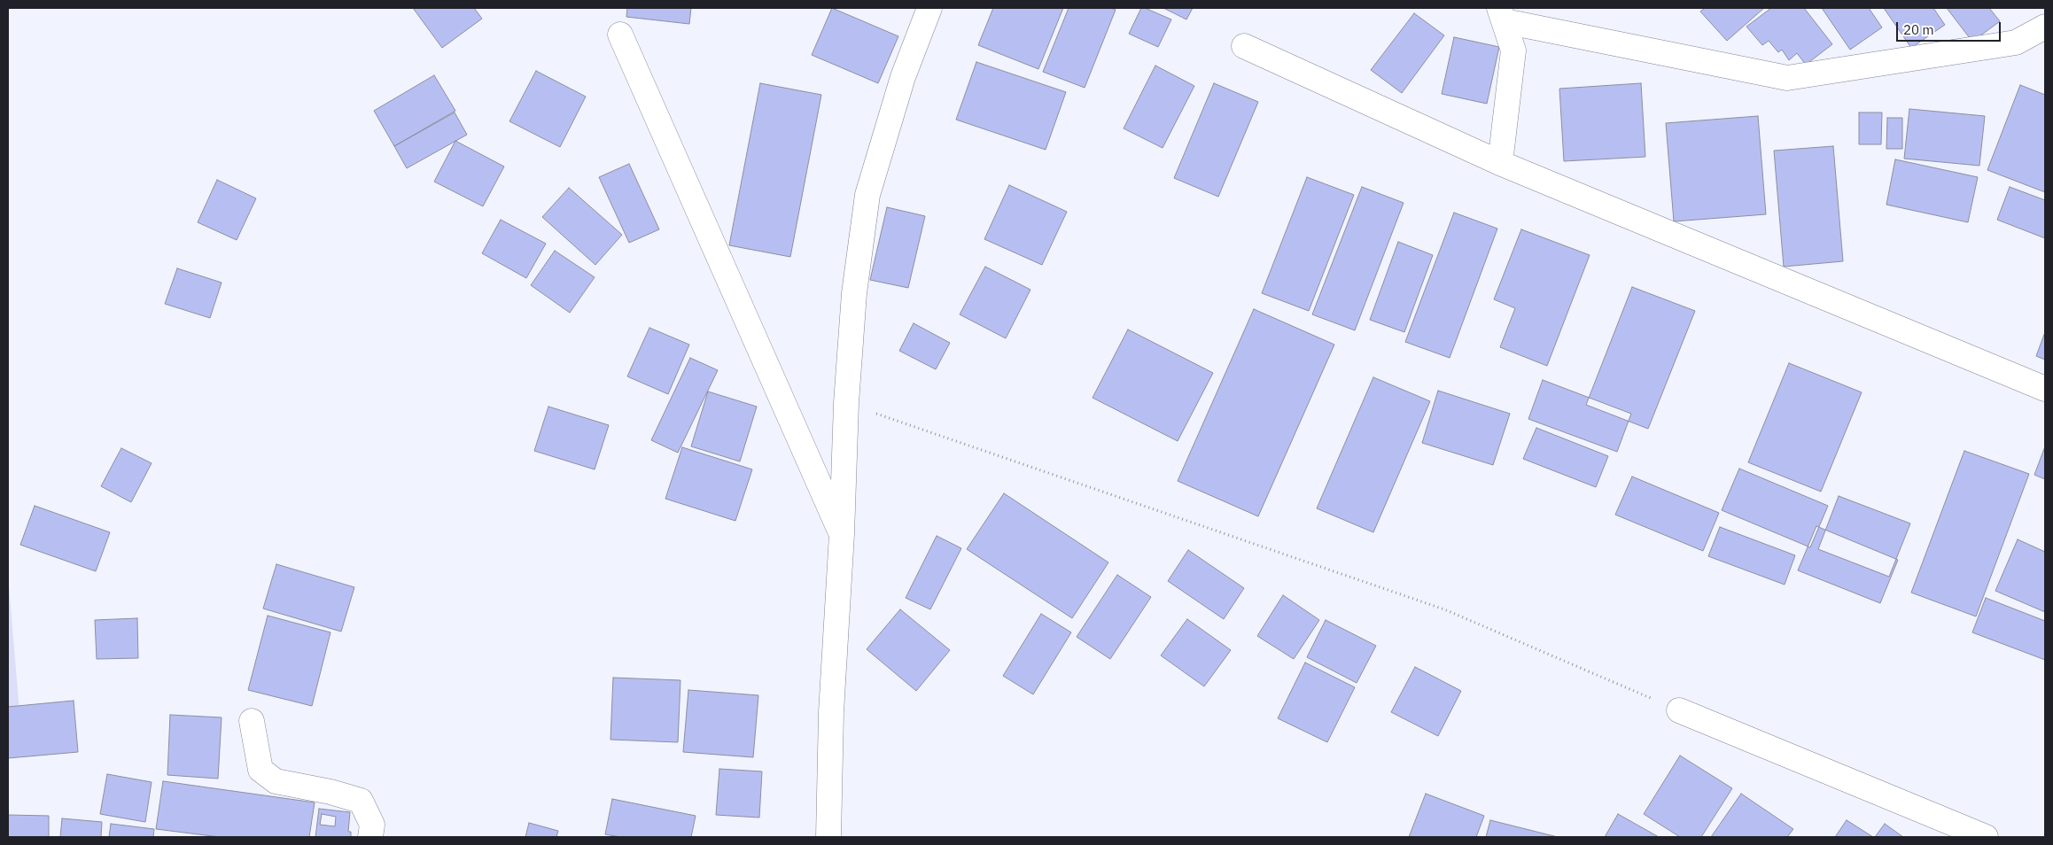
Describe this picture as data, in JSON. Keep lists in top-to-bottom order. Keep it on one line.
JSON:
{"scale_bar":"20 m"}
